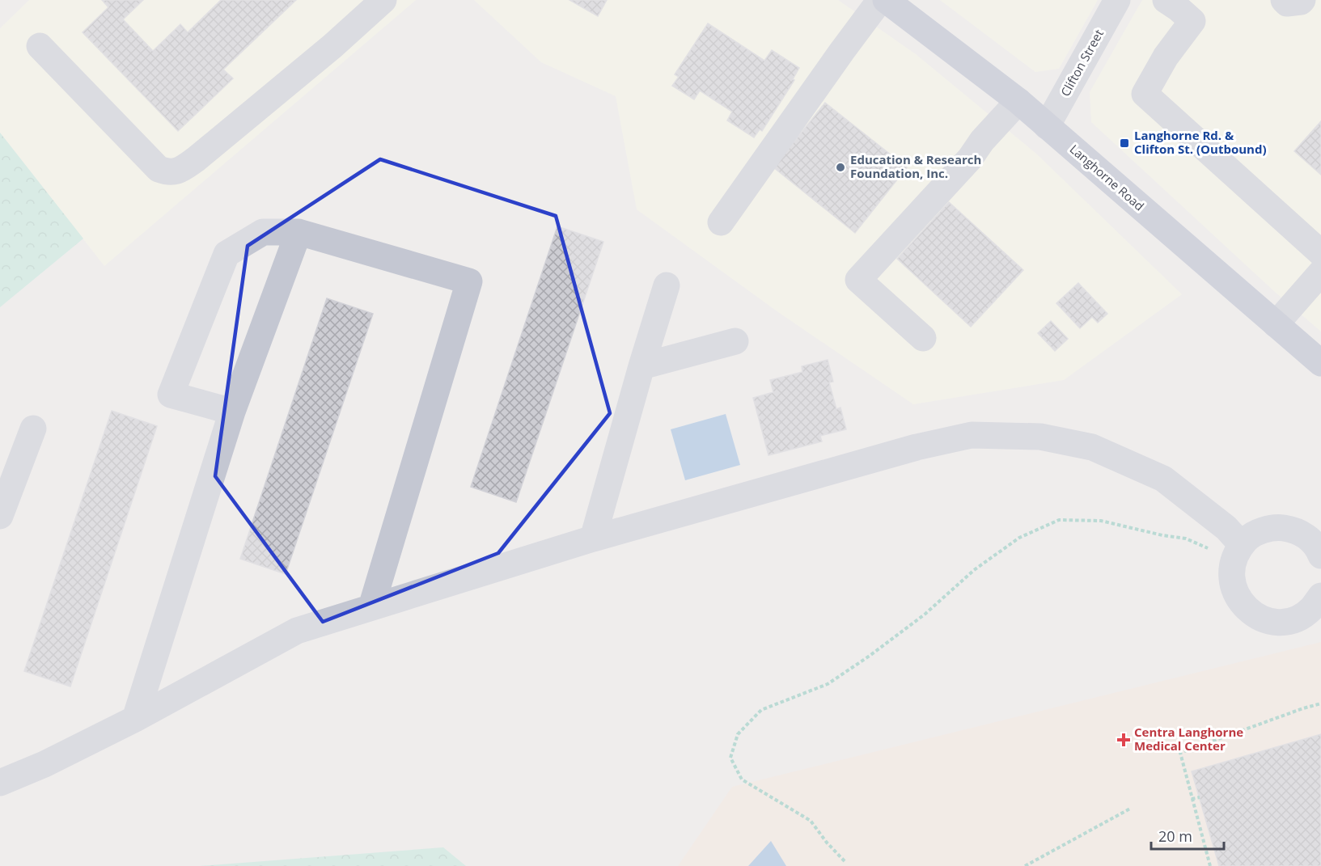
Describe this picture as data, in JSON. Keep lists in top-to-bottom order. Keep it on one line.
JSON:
{"streets":{"main road":["Langhorne Road"],"street":["Clifton Street"]},"crossings":[["Clifton Street","Langhorne Road"]],"places":{"transit":["Langhorne Rd. & Clifton St. (Outbound)"],"other":["Education & Research Foundation, Inc."],"health":["Centra Langhorne Medical Center"]},"scale_bar":"20 m"}
